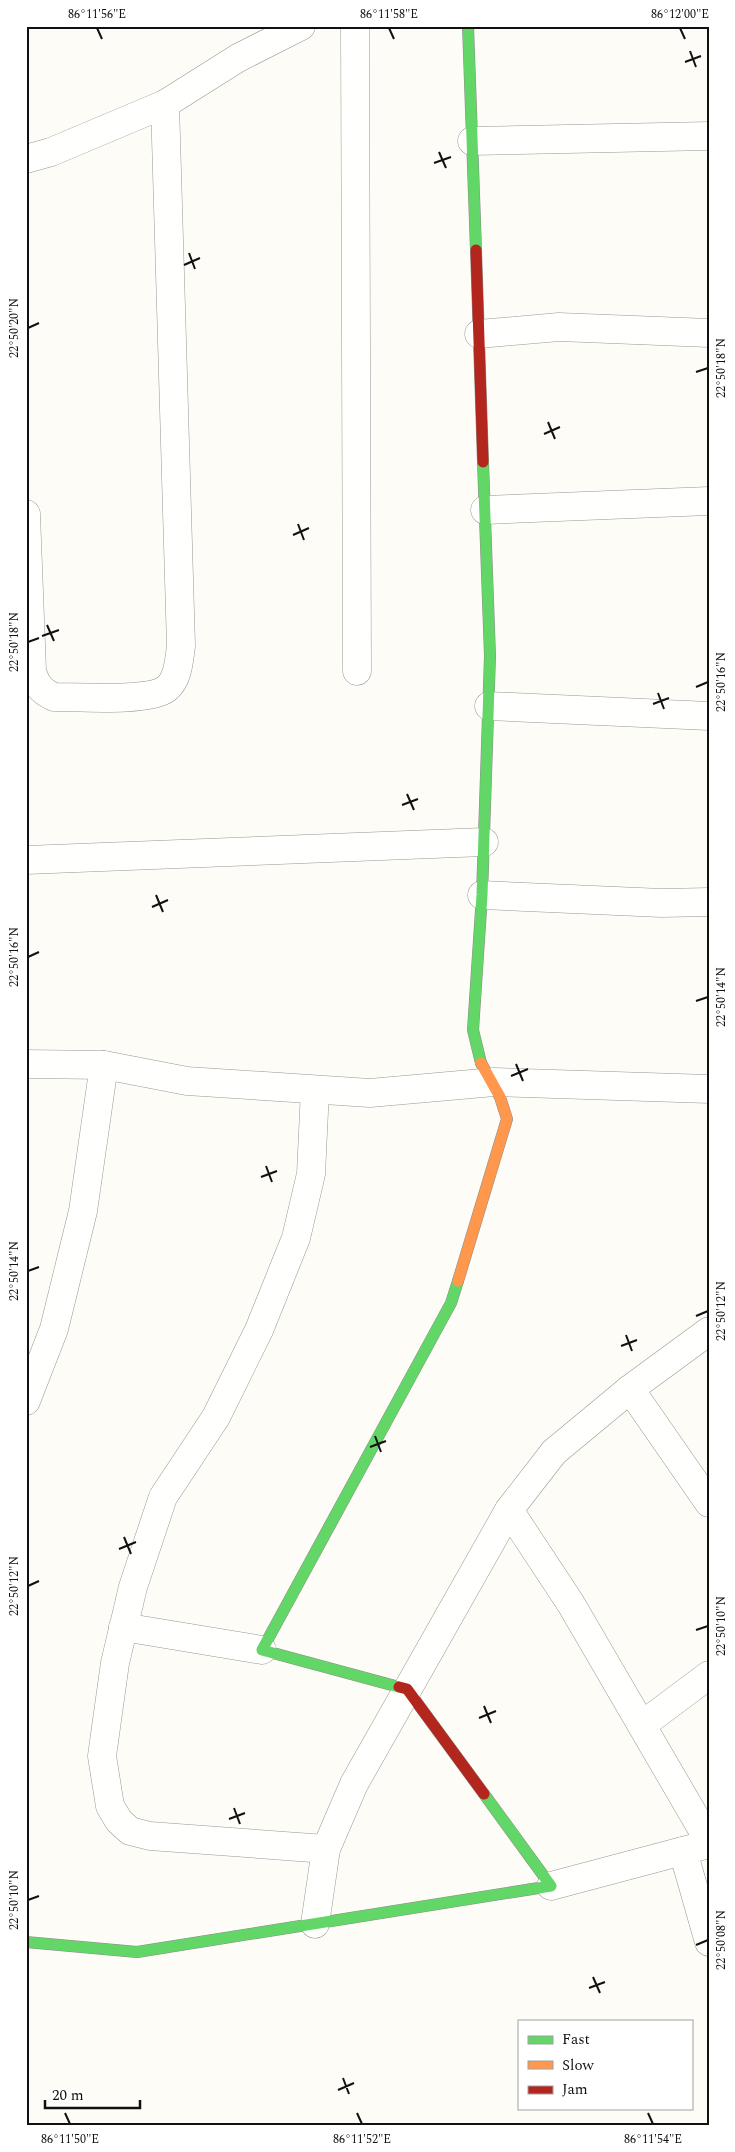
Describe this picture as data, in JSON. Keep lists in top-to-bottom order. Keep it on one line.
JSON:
{"legend":["Fast","Slow","Jam"],"scale_bar":"20 m","coordinates":["86°11'56\"E","86°11'58\"E","86°12'00\"E","22°50'20\"N","22°50'18\"N","22°50'16\"N","22°50'14\"N","22°50'12\"N","22°50'10\"N","22°50'08\"N","86°11'50\"E","86°11'52\"E","86°11'54\"E"]}
